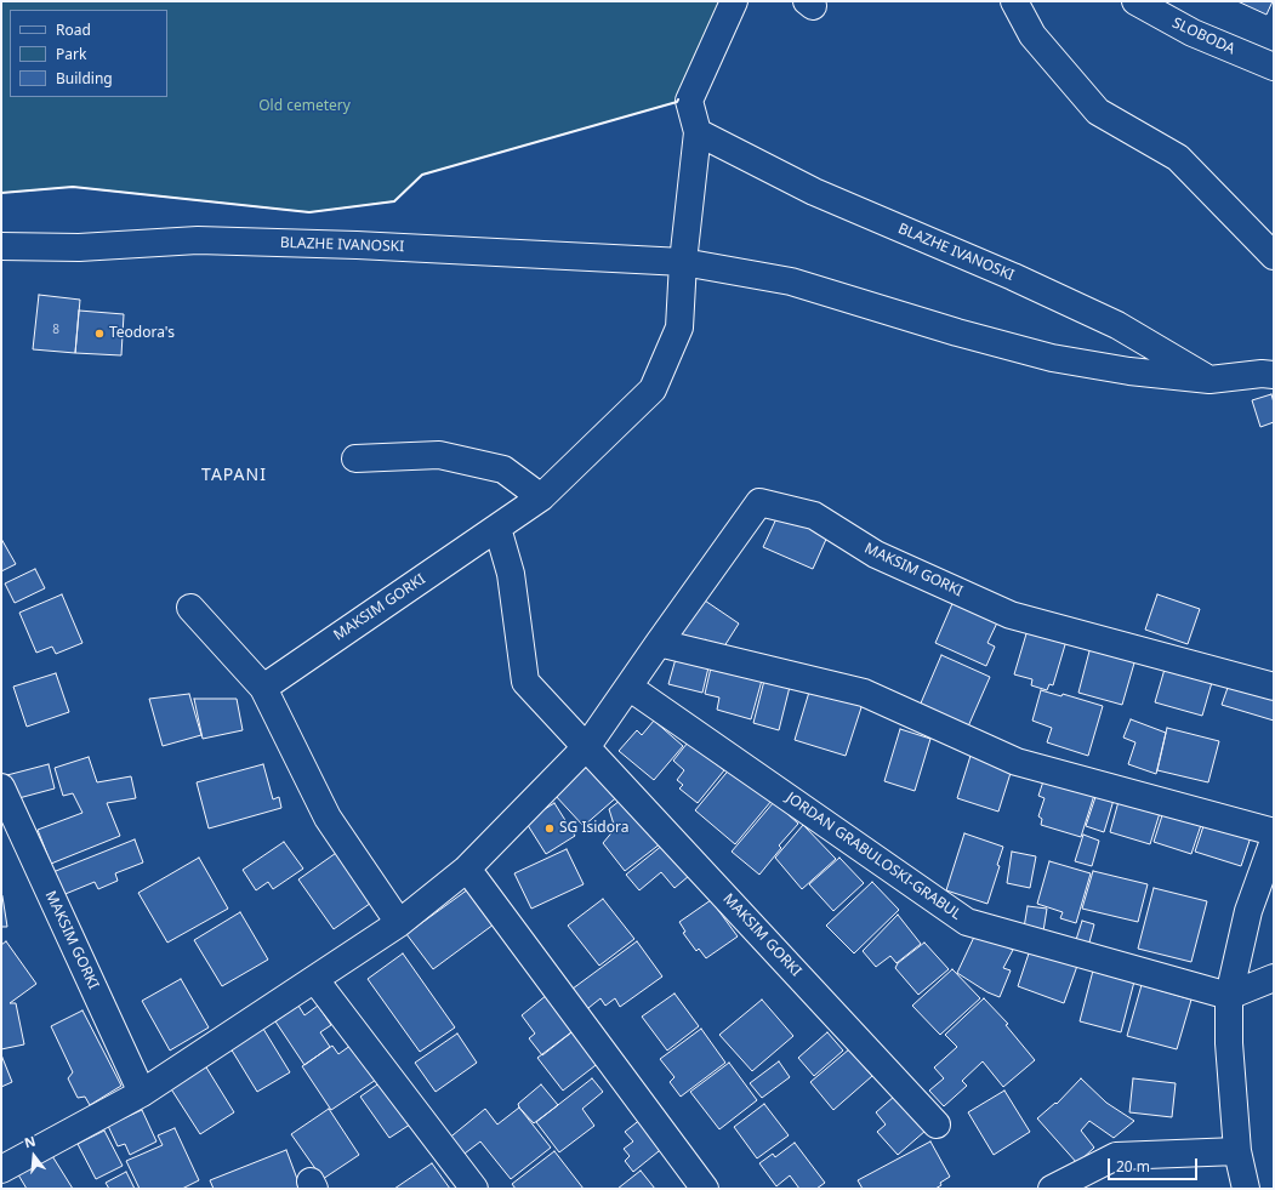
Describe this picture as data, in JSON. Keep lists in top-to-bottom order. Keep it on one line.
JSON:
{"streets":{"street":["SLOBODA","BLAZHE IVANOSKI","MAKSIM GORKI","JORDAN GRABULOSKI-GRABUL"]},"crossings":[["BLAZHE IVANOSKI","MAKSIM GORKI"],["MAKSIM GORKI","JORDAN GRABULOSKI-GRABUL"]],"districts":["TAPANI"],"parks":["Old cemetery"],"places":["Teodora's","SG Isidora"],"house_numbers":["8"],"legend":["Road","Park","Building"],"scale_bar":"20 m","north":"top"}
